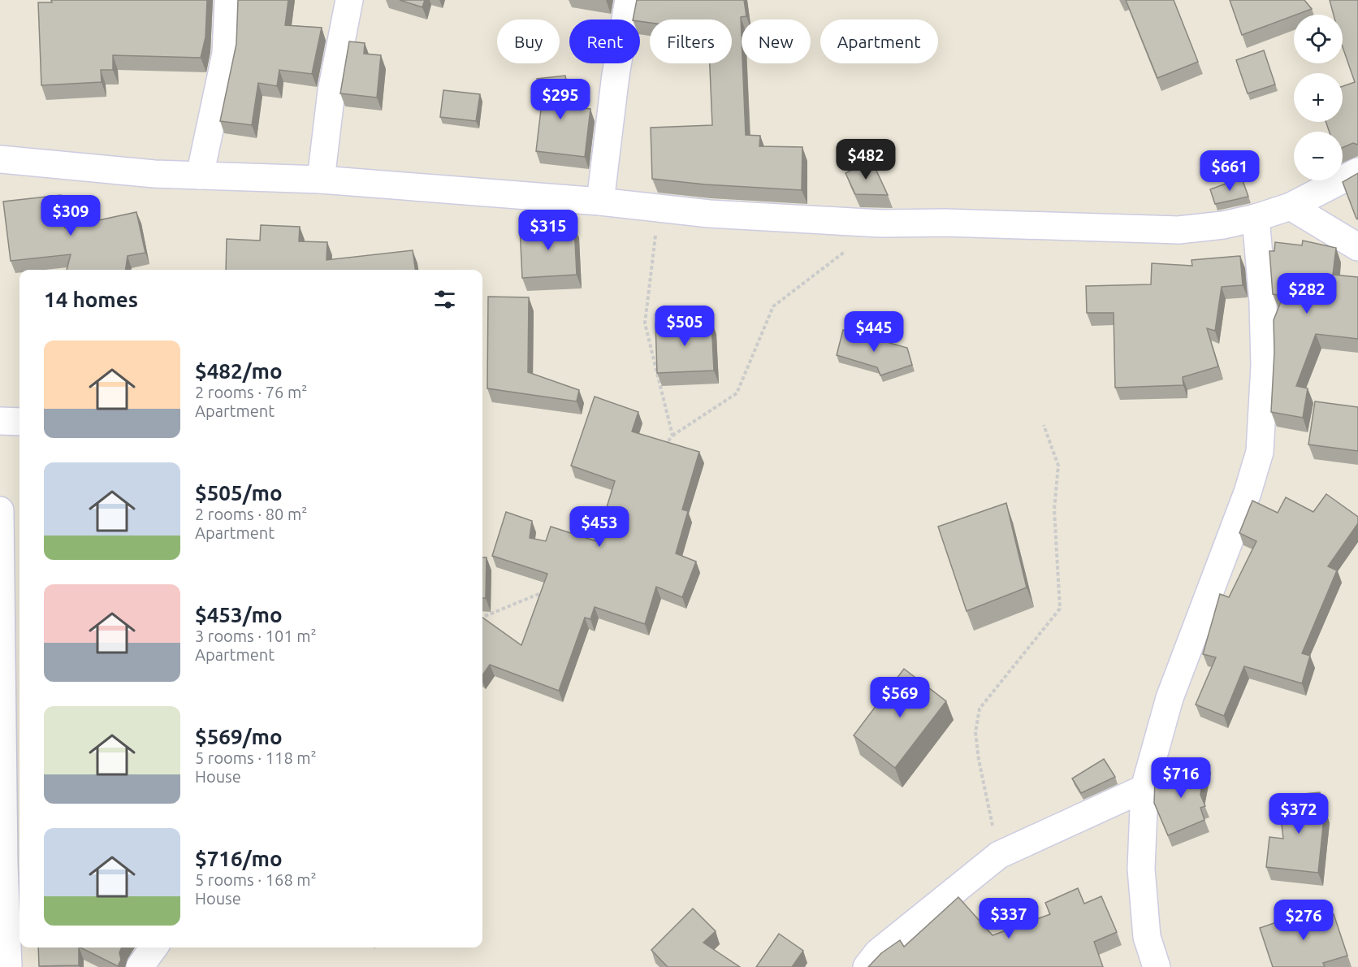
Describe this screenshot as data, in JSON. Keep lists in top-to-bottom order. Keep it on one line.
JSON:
{"page":{"map_buttons":["+","−"],"chip":["Buy","Rent","Filters","New","Apartment"],"price":["$295","$482","$661","$309","$315","$282","$505","$445","$453","$569","$716","$372","$337","$276"],"heading":"14 homes","list":[{"name":"$482/mo","note":"2 rooms · 76 m² · Apartment"},{"name":"$505/mo","note":"2 rooms · 80 m² · Apartment"},{"name":"$453/mo","note":"3 rooms · 101 m² · Apartment"},{"name":"$569/mo","note":"5 rooms · 118 m² · House"},{"name":"$716/mo","note":"5 rooms · 168 m² · House"}]}}
